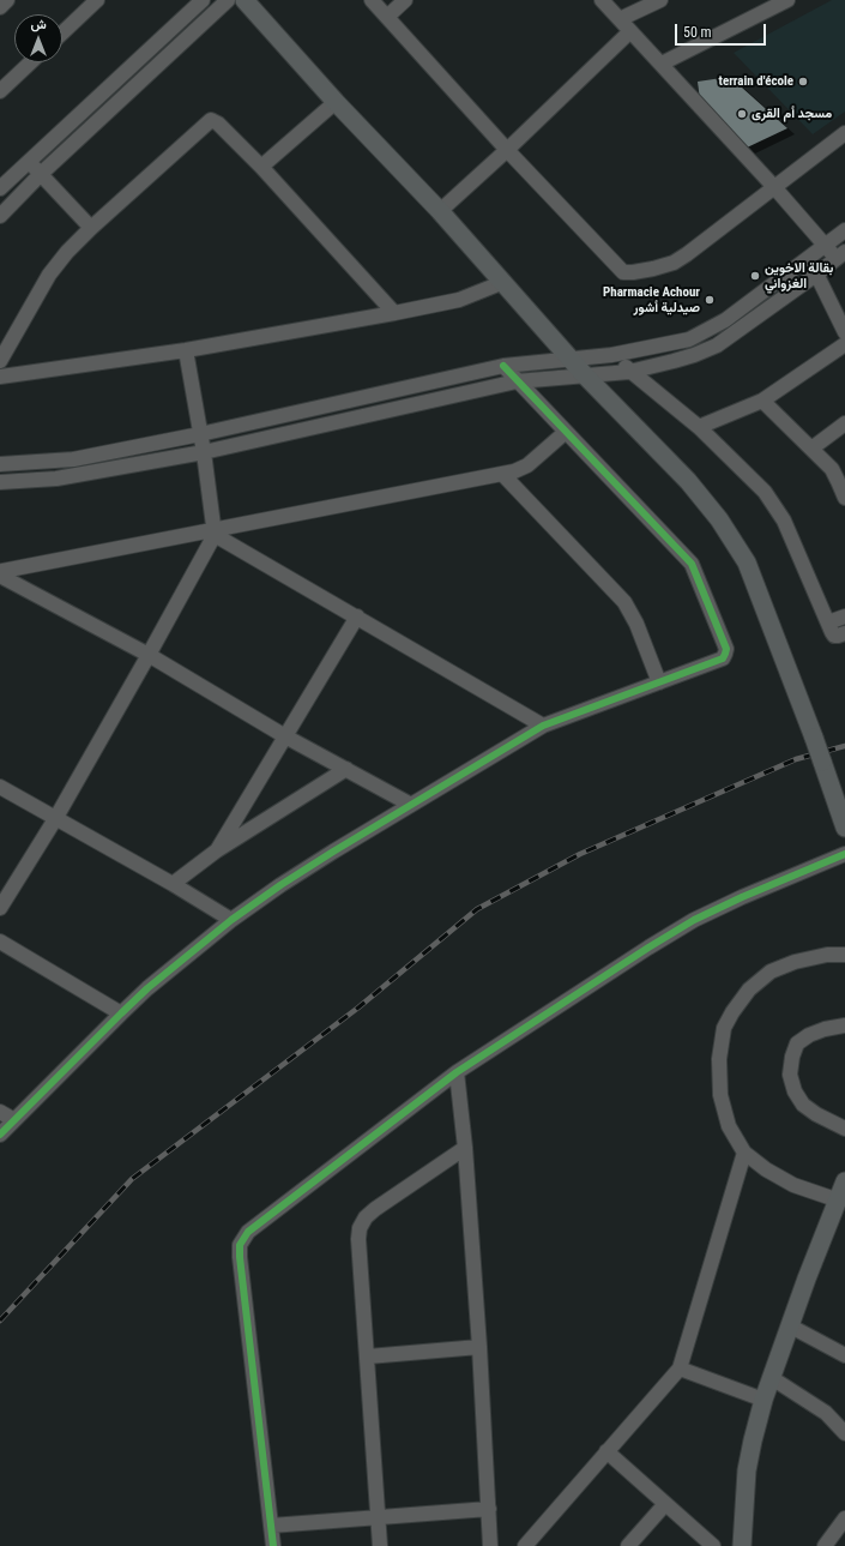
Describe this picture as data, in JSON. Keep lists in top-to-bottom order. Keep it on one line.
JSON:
{"places":["terrain d'école","مسجد أم القرى","بقالة الاخوين الغزواني","Pharmacie Achour صيدلية أشور"],"scale_bar":"50 m","north":"top"}
